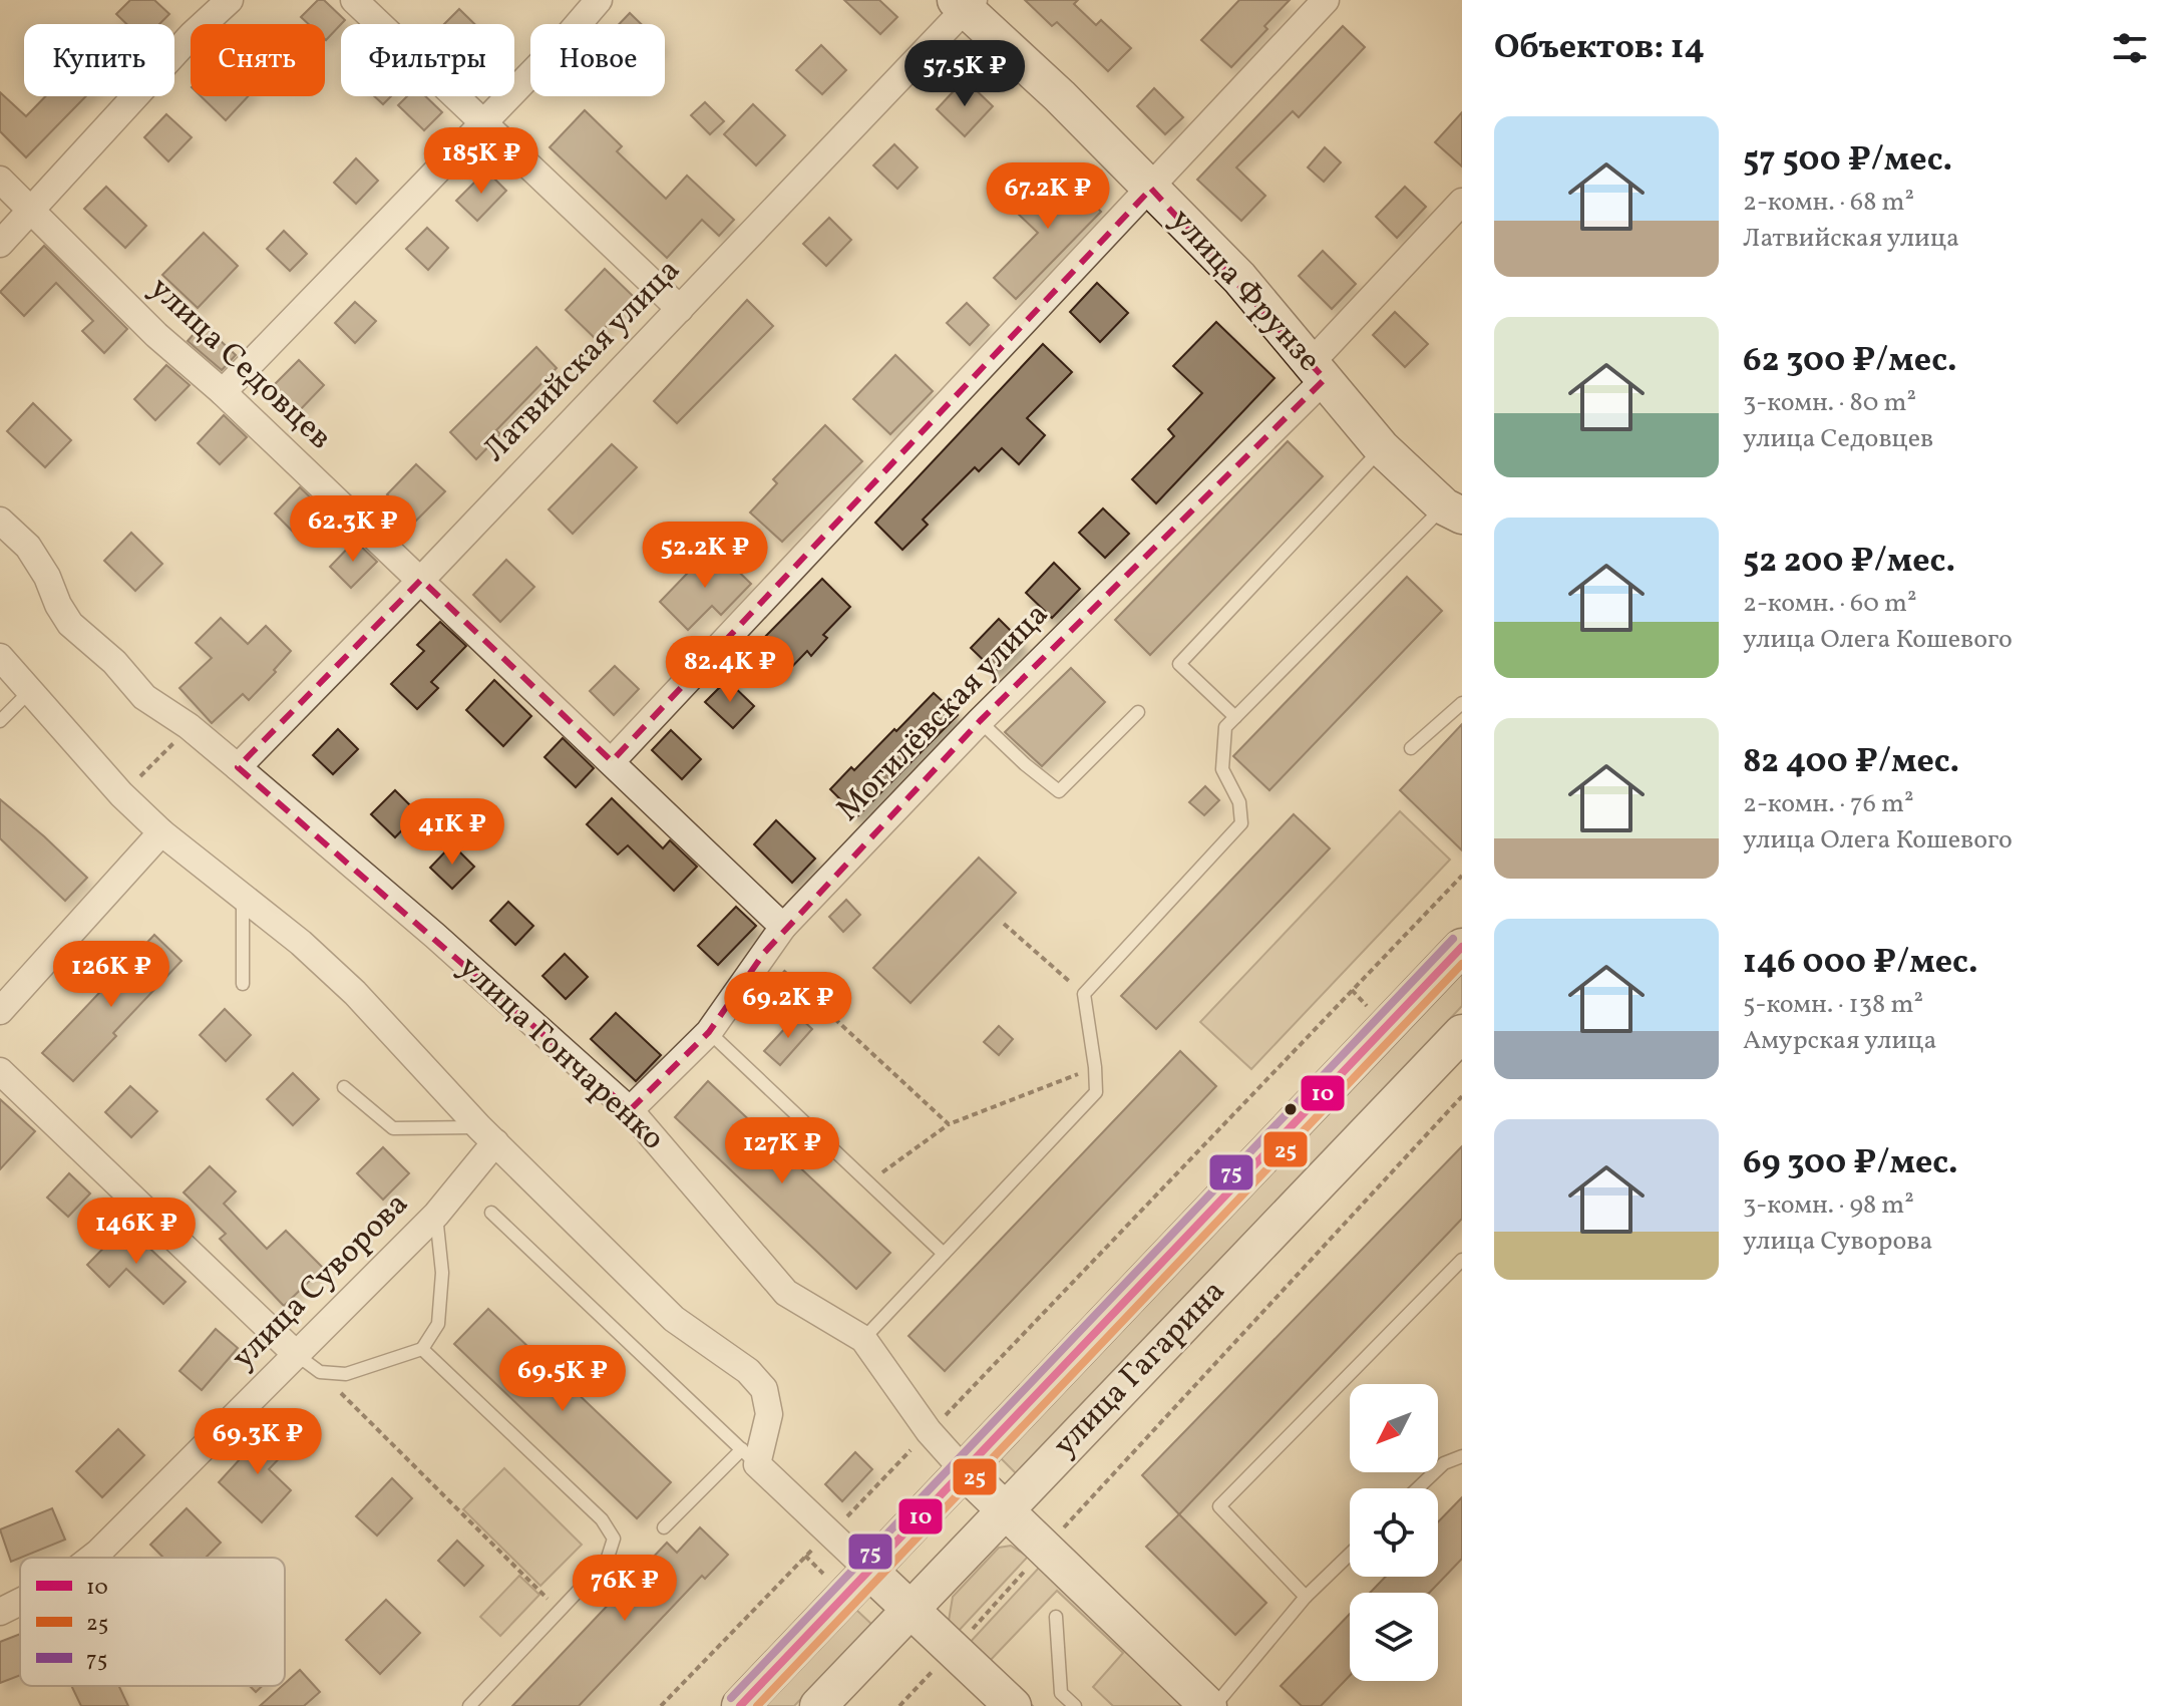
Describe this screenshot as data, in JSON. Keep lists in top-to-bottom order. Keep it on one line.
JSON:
{"streets":{"main road":["улица Фрунзе","улица Гончаренко","улица Гагарина"],"street":["Латвийская улица","улица Седовцев","Могилёвская улица","улица Суворова"]},"crossings":[["улица Фрунзе","Латвийская улица"],["улица Фрунзе","Могилёвская улица"],["Латвийская улица","улица Седовцев"],["Латвийская улица","улица Гончаренко"],["улица Седовцев","Могилёвская улица"],["Могилёвская улица","улица Гончаренко"],["улица Гончаренко","улица Гагарина"]],"lines":["transit line 75","transit line 10","transit line 25"],"legend":["10","25","75"],"north":"bottom left","page":{"heading":"Объектов: 14","chip":["Купить","Снять","Фильтры","Новое"],"price":["57.5K ₽","185K ₽","67.2K ₽","62.3K ₽","52.2K ₽","82.4K ₽","41K ₽","126K ₽","69.2K ₽","127K ₽","146K ₽","69.5K ₽","69.3K ₽","76K ₽"],"list":[{"name":"57 500 ₽/мес.","note":"2-комн. · 68 m² · Латвийская улица"},{"name":"62 300 ₽/мес.","note":"3-комн. · 80 m² · улица Седовцев"},{"name":"52 200 ₽/мес.","note":"2-комн. · 60 m² · улица Олега Кошевого"},{"name":"82 400 ₽/мес.","note":"2-комн. · 76 m² · улица Олега Кошевого"},{"name":"146 000 ₽/мес.","note":"5-комн. · 138 m² · Амурская улица"},{"name":"69 300 ₽/мес.","note":"3-комн. · 98 m² · улица Суворова"}]}}
